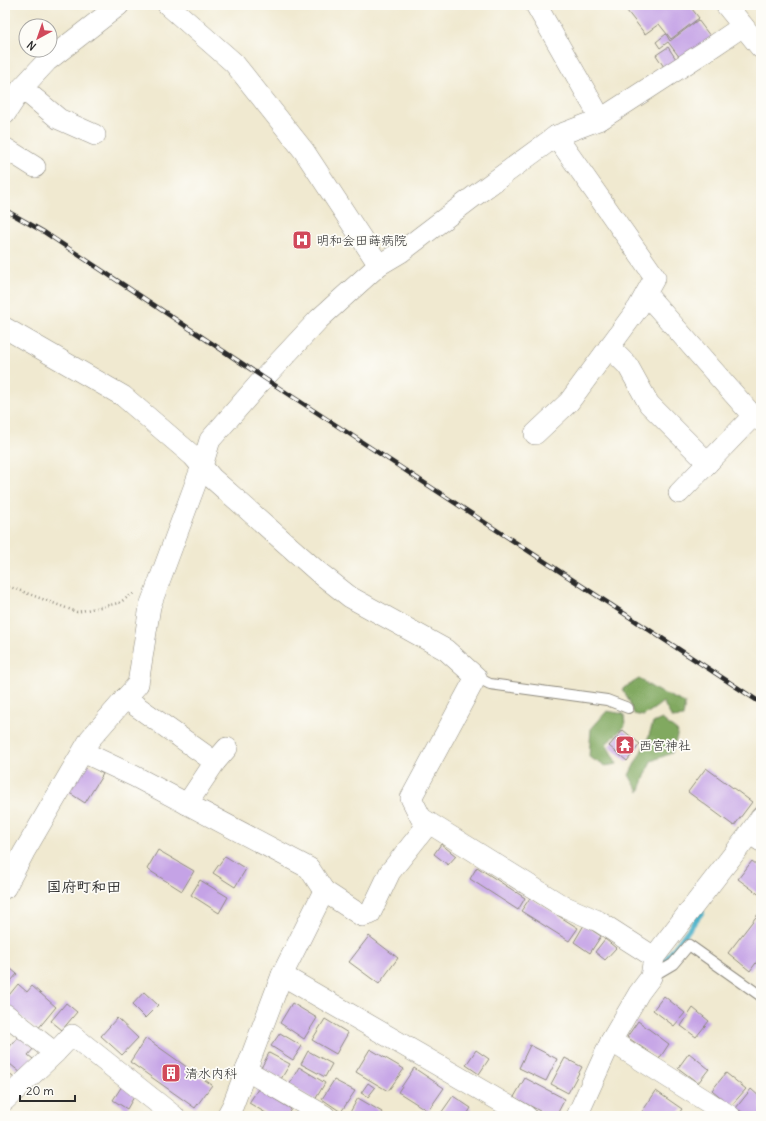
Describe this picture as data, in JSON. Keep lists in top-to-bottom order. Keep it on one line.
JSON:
{"districts":["国府町和田"],"places":{"hospital":["明和会田蒔病院"],"temple":["西宮神社"],"building":["清水内科"]},"scale_bar":"20 m","north":"bottom left"}
